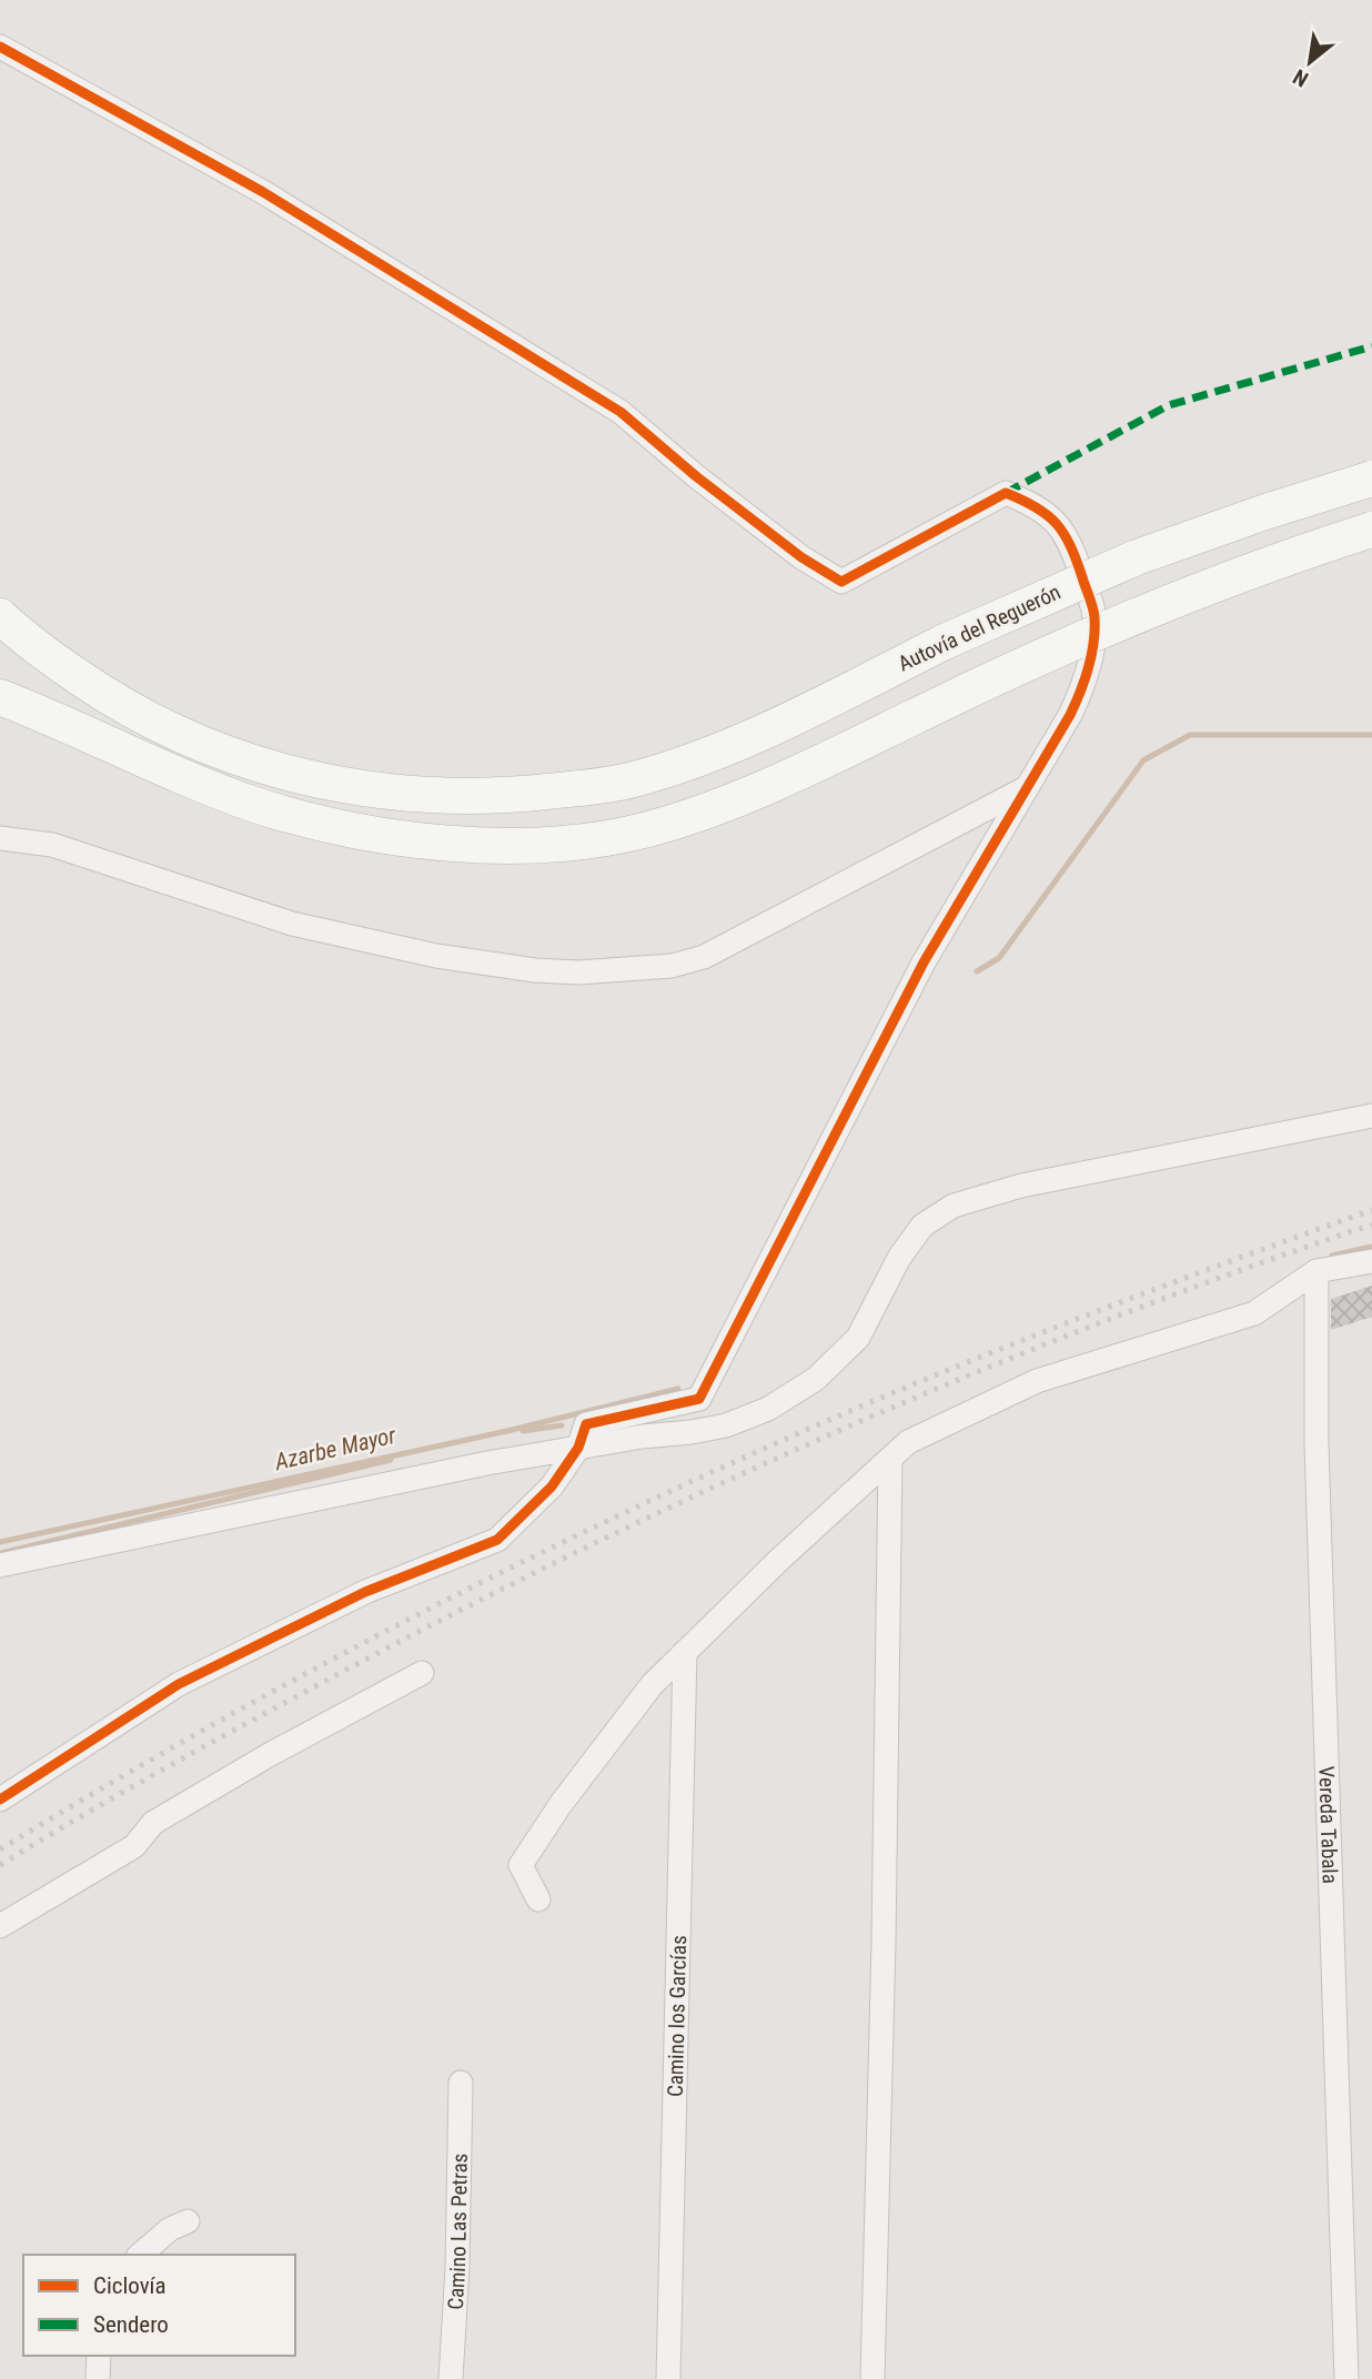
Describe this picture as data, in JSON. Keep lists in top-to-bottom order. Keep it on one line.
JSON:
{"streets":{"highway":["Autovía del Reguerón"],"street":["Vereda Tabala","Camino los Garcías","Camino Las Petras"]},"water":["Azarbe Mayor"],"legend":["Ciclovía","Sendero"],"north":"bottom left"}
